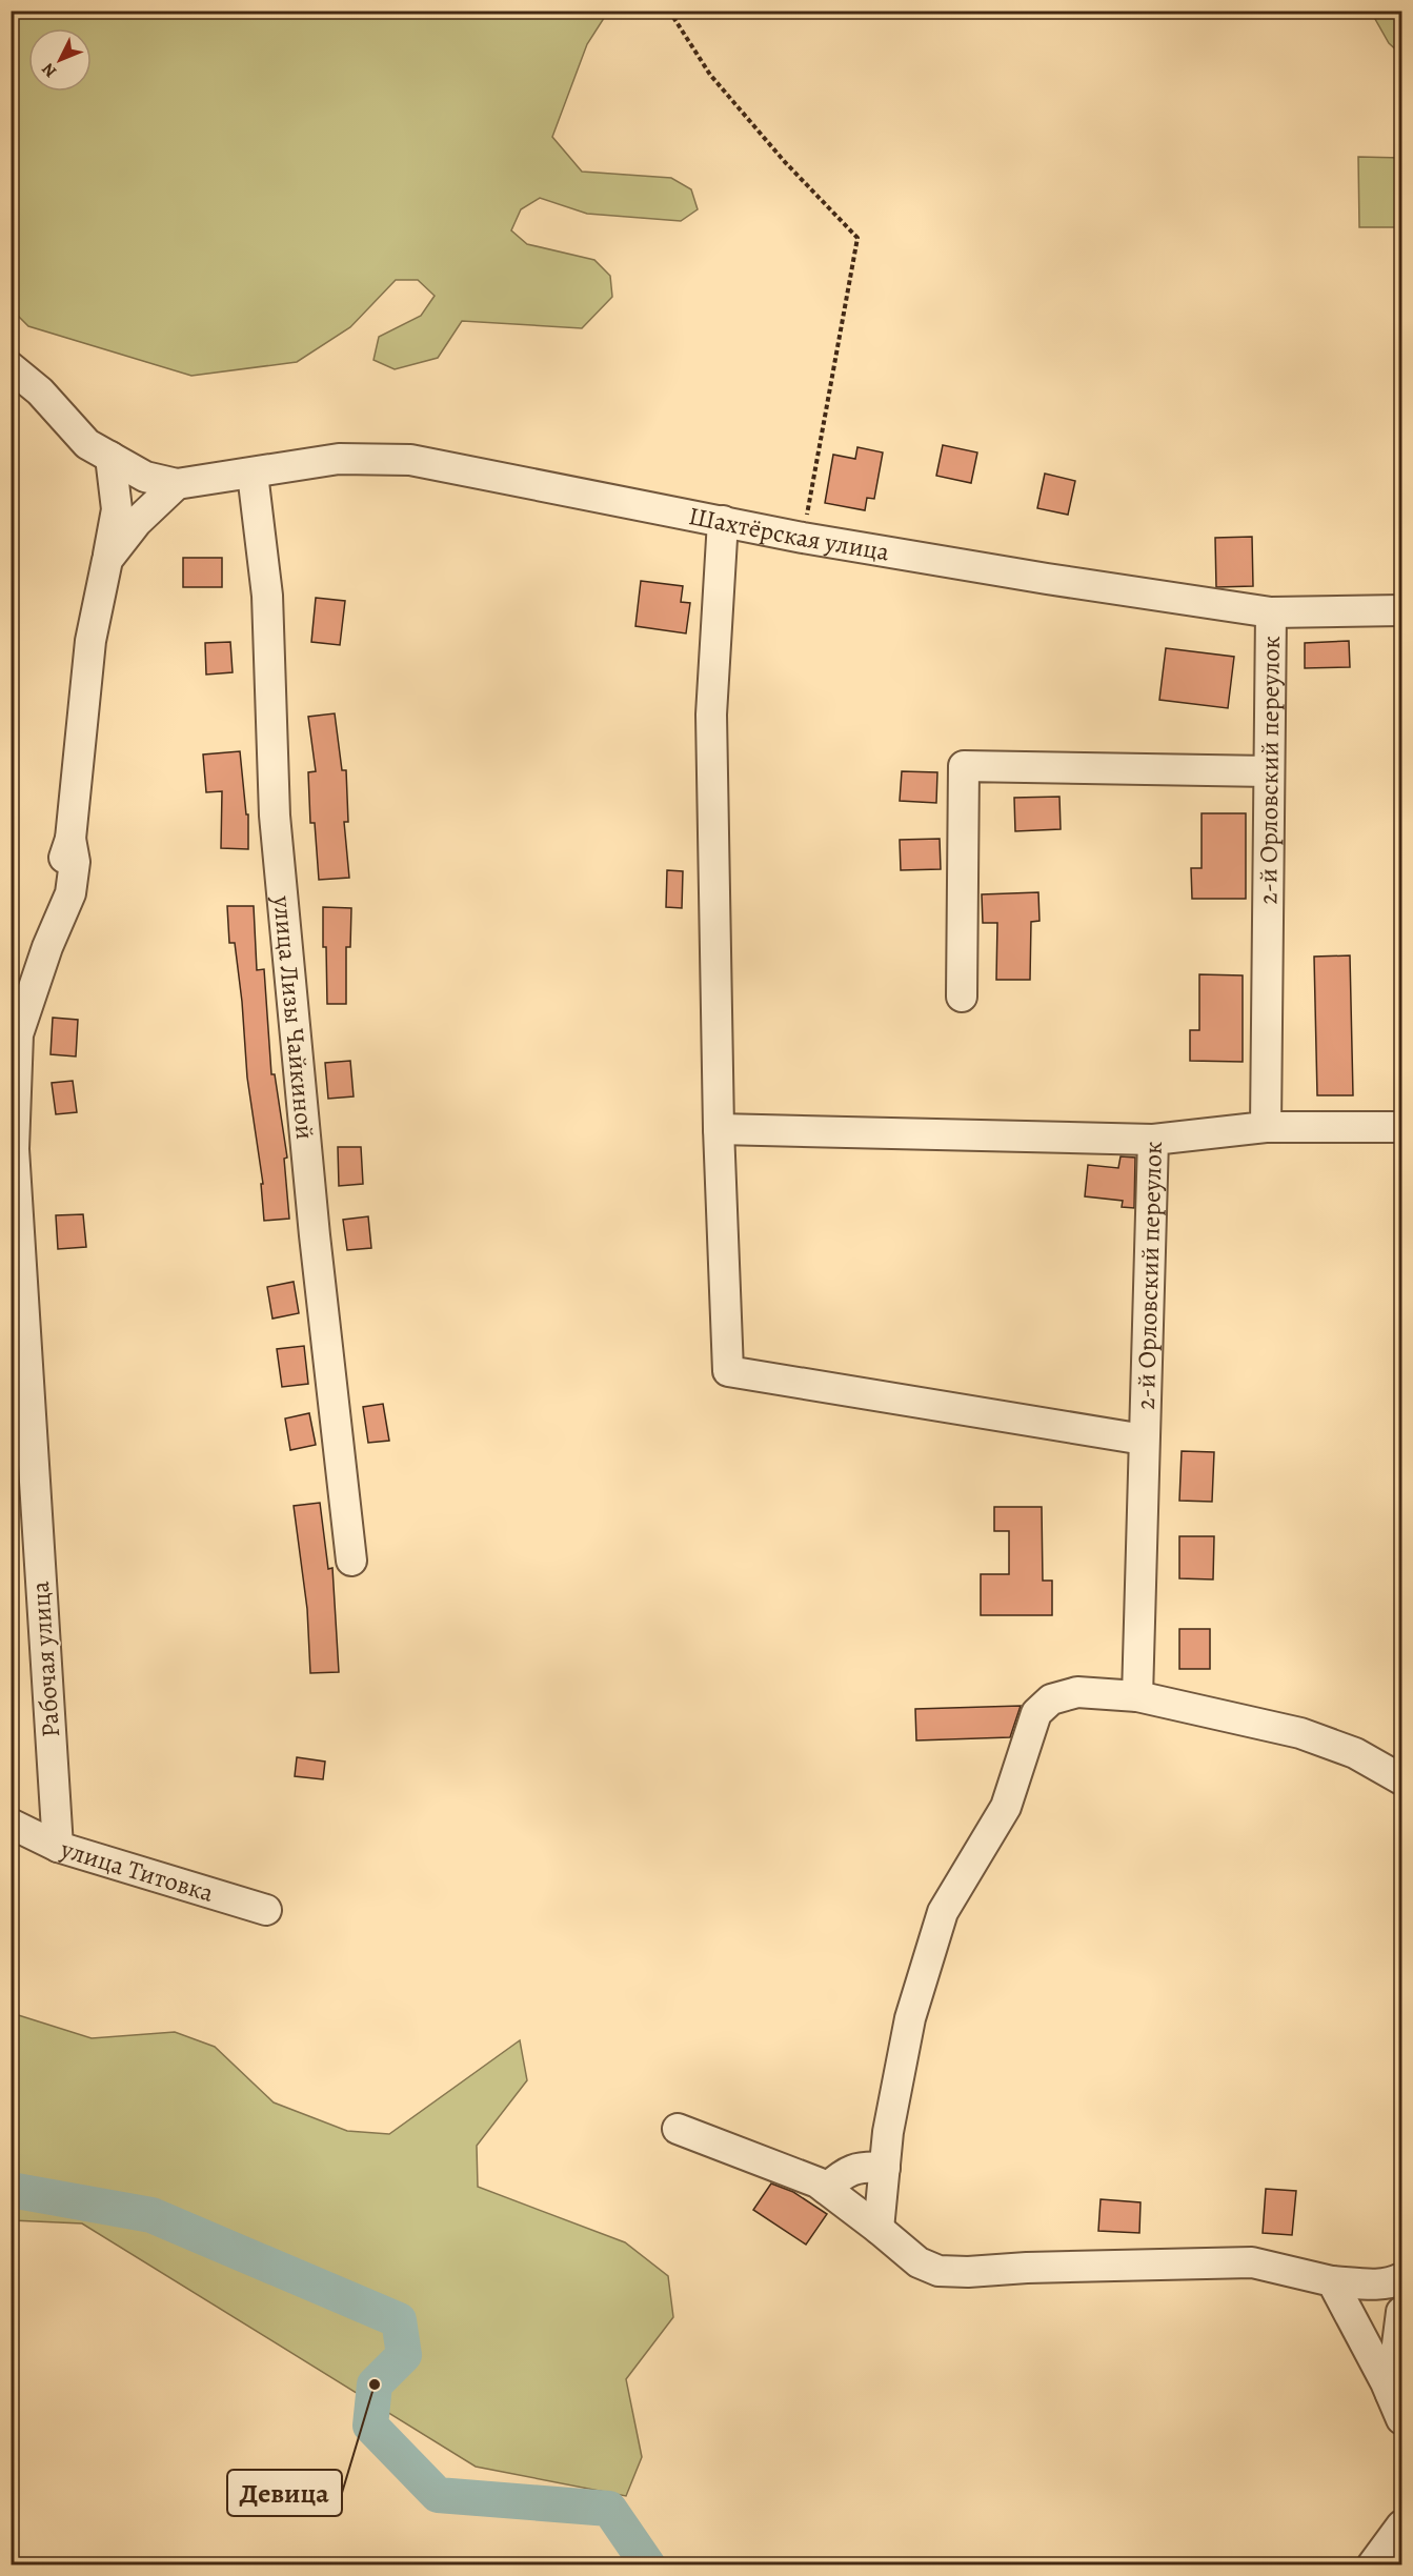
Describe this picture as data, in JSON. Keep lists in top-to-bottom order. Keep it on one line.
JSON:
{"streets":{"street":["Шахтёрская улица","2-й Орловский переулок","улица Лизы Чайкиной","Рабочая улица","улица Титовка"]},"crossings":[["Шахтёрская улица","2-й Орловский переулок"],["Шахтёрская улица","улица Лизы Чайкиной"],["Рабочая улица","улица Титовка"]],"places":["Девица"],"north":"bottom left"}
